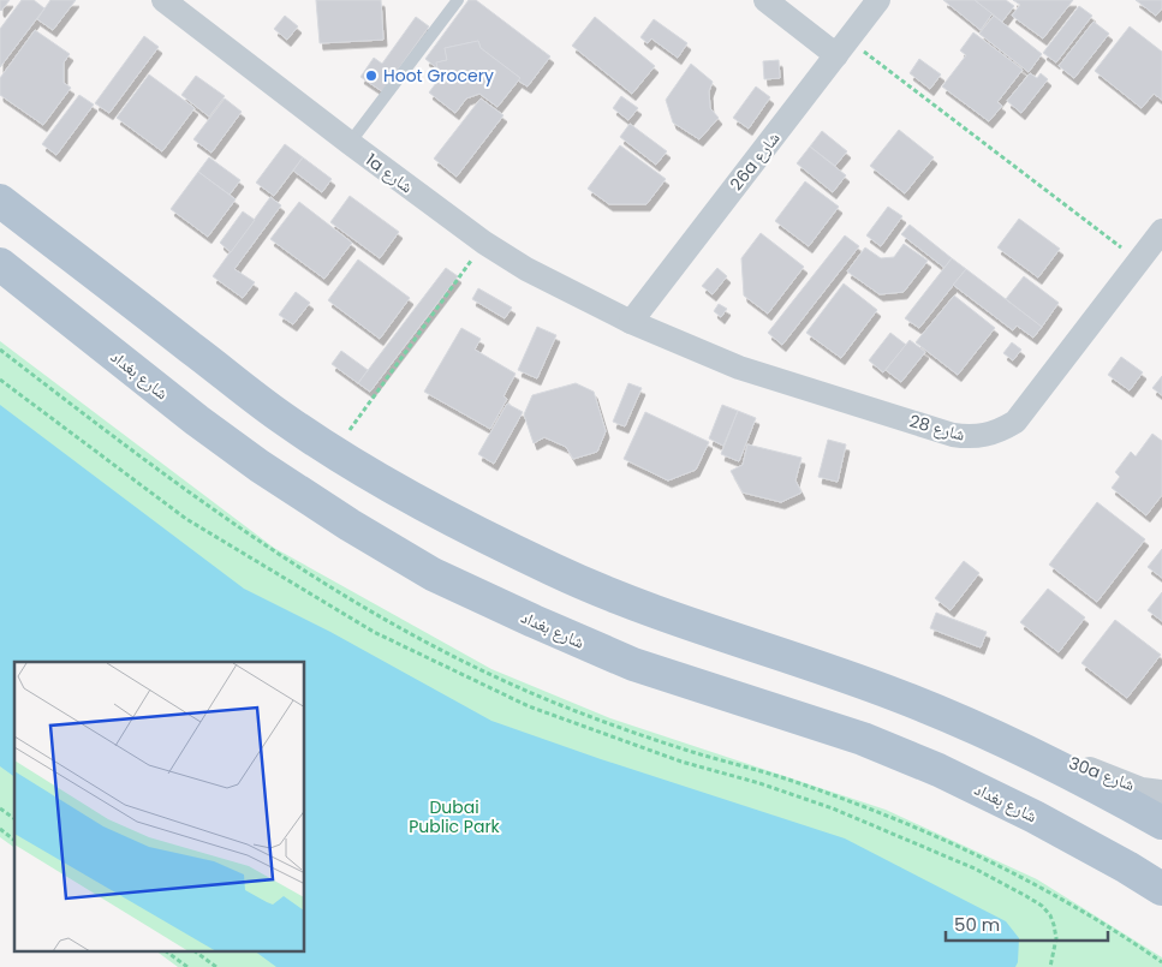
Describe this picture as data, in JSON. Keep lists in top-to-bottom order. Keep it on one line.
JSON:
{"streets":{"main road":["شارع بغداد"],"street":["26a شارع","1a شارع","شارع 28","30a شارع"]},"crossings":[["26a شارع","1a شارع"],["26a شارع","شارع 28"],["1a شارع","شارع 28"]],"parks":["Dubai Public Park"],"places":["Hoot Grocery"],"scale_bar":"50 m"}
